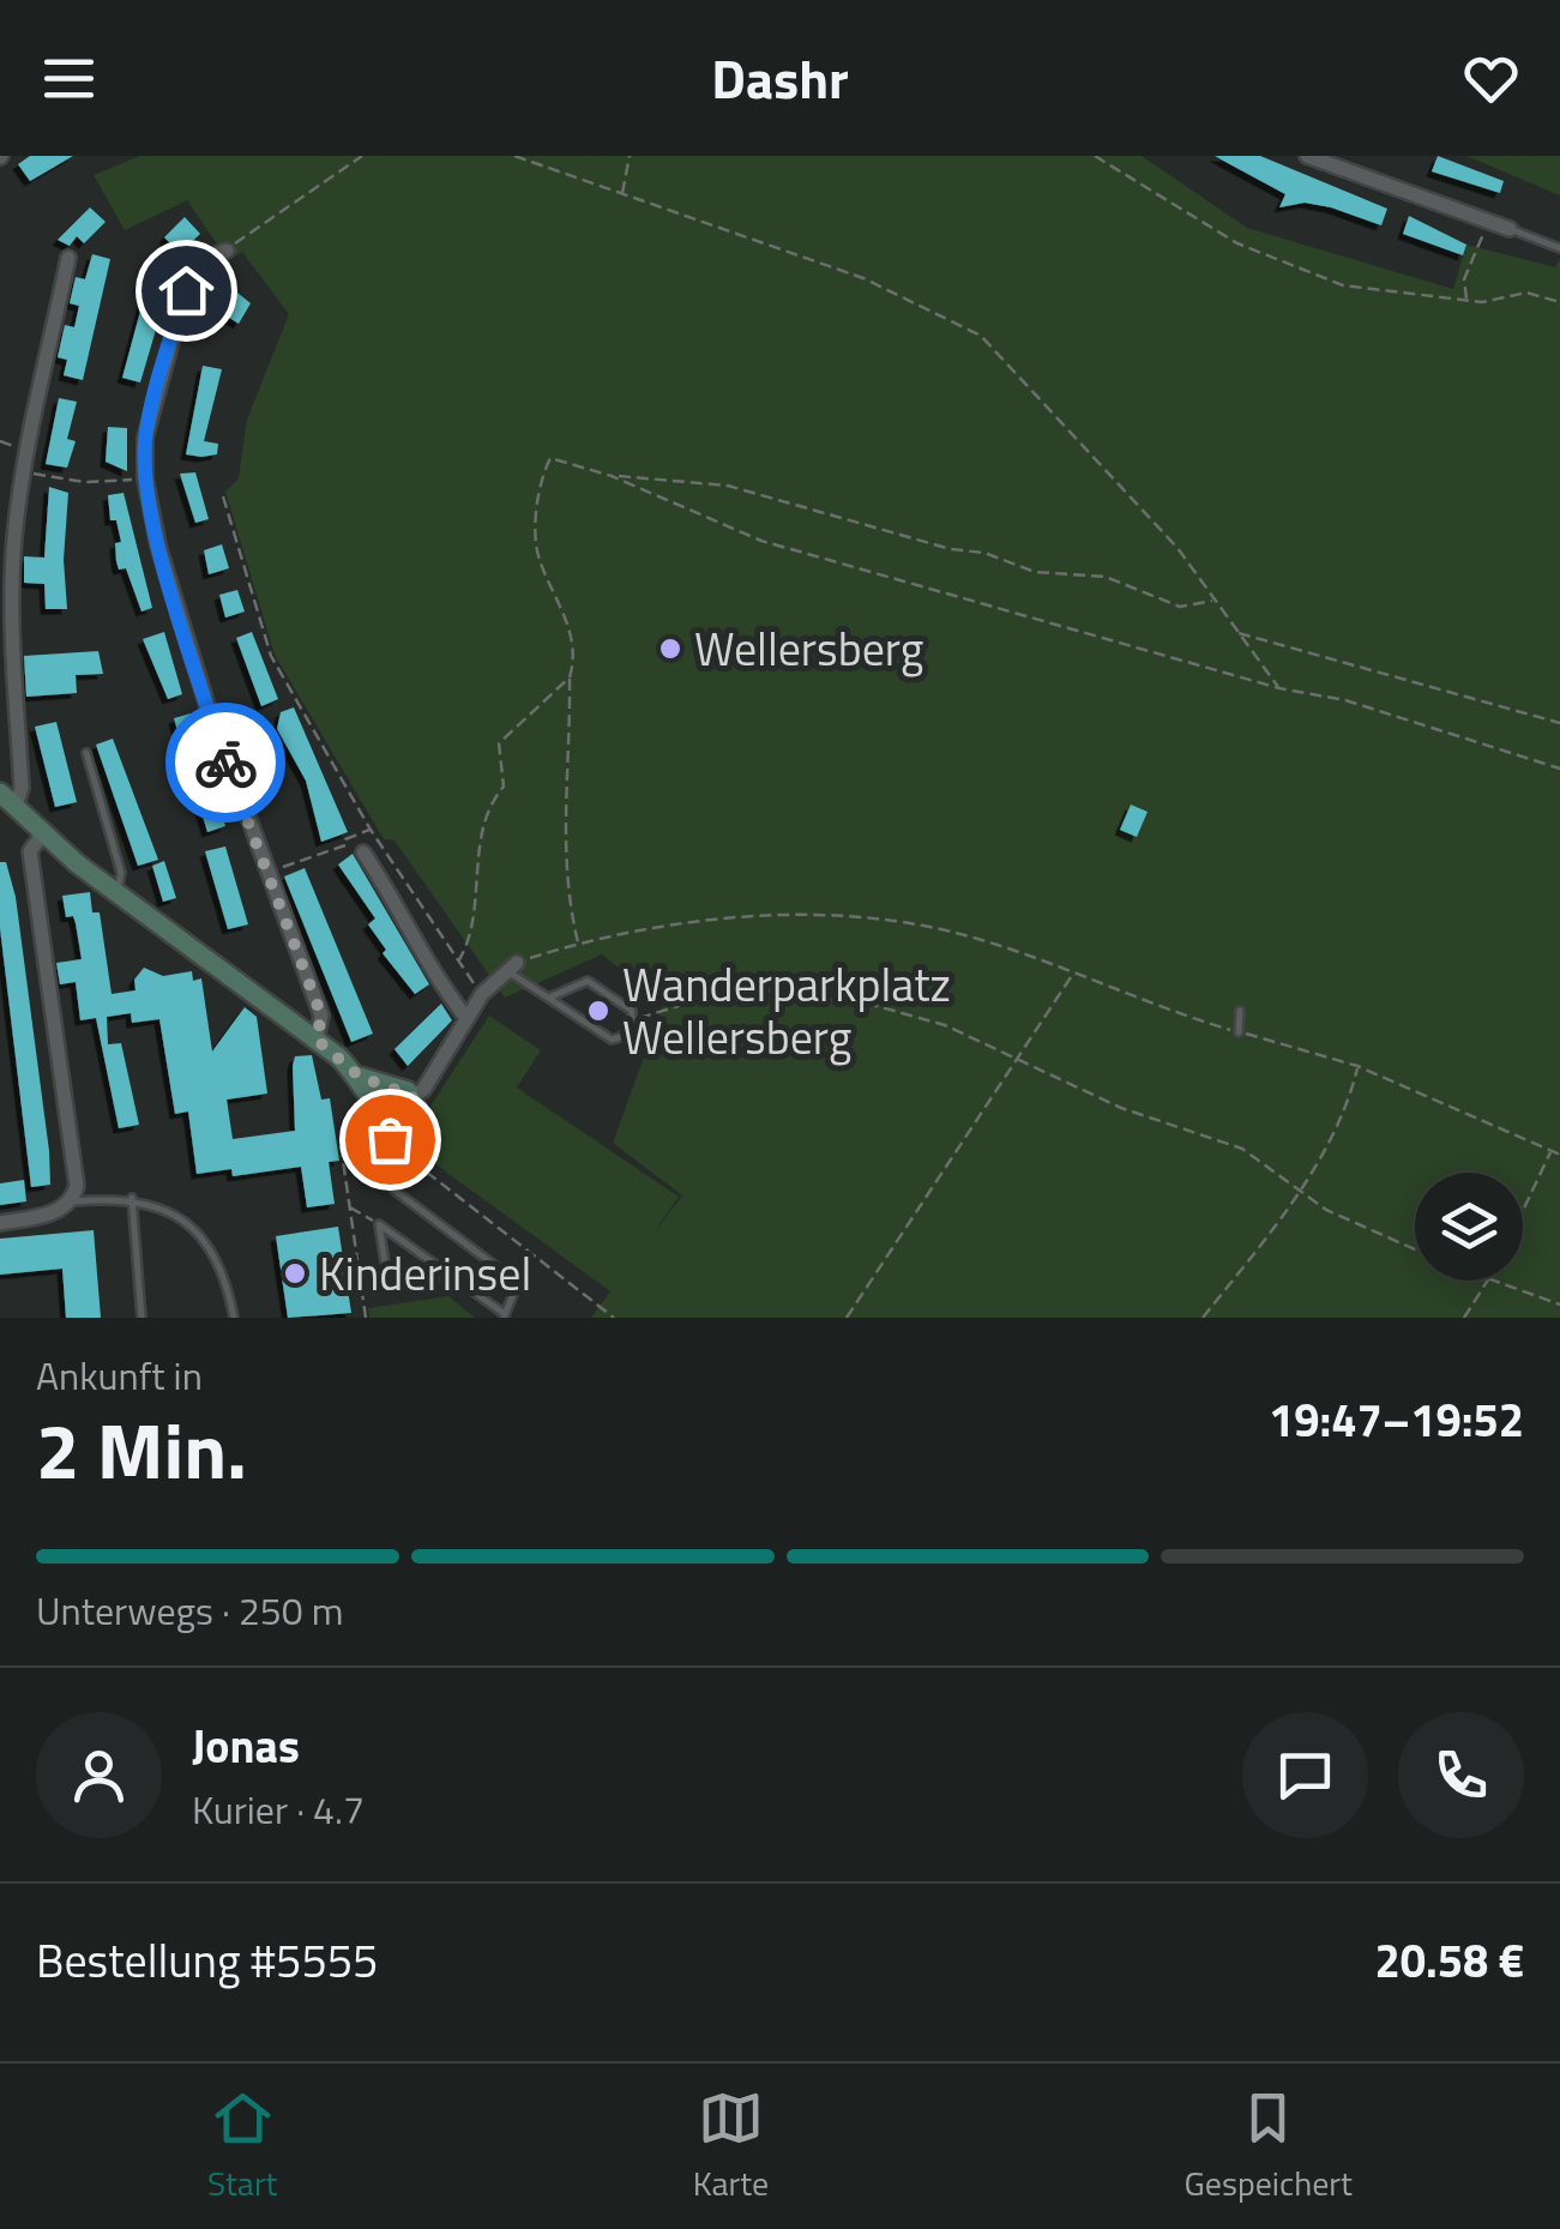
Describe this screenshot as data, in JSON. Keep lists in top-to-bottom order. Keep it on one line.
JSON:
{"places":["Wellersberg","Wanderparkplatz Wellersberg","Kinderinsel"],"page":{"header":"Dashr","heading":["2 Min.","Ankunft in","19:47–19:52"],"panel":["Jonas","Kurier · 4.7","Bestellung #5555","20.58 €"],"bar":"Unterwegs · 250 m","tabs":["Start","Karte","Gespeichert"]}}
